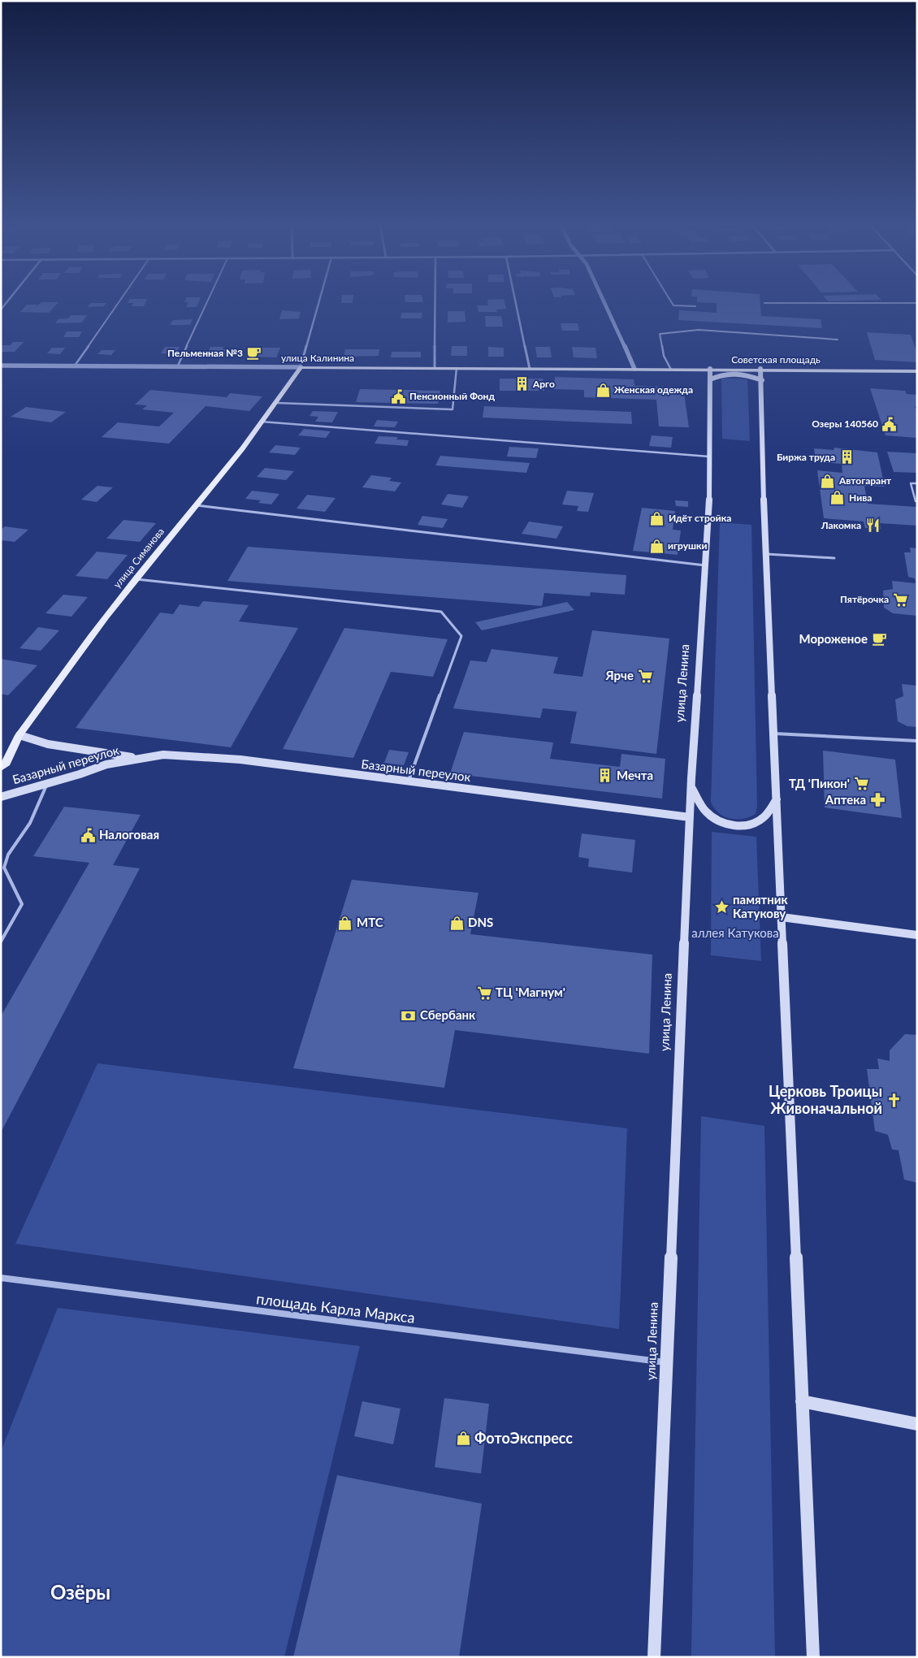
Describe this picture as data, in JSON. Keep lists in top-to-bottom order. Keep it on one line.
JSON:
{"streets":{"main road":["улица Калинина","Советская площадь","улица Симанова","улица Ленина","Базарный переулок"],"street":["площадь Карла Маркса"]},"crossings":[["улица Калинина","Советская площадь"],["улица Калинина","улица Симанова"],["Советская площадь","улица Ленина"],["улица Симанова","Базарный переулок"],["улица Ленина","Базарный переулок"],["улица Ленина","площадь Карла Маркса"]],"districts":["Озёры"],"parks":["аллея Катукова"],"places":{"cafe":["Пельменная №3","Мороженое"],"building":["Арго","Биржа труда","Мечта"],"shop":["Женская одежда","Автогарант","Нива","Идёт стройка","игрушки","МТС","DNS","ФотоЭкспресс"],"public building":["Пенсионный Фонд","Озеры 140560","Налоговая"],"restaurant":["Лакомка"],"supermarket":["Пятёрочка","Ярче","ТД 'Пикон'","ТЦ 'Магнум'"],"pharmacy":["Аптека"],"place":["памятник Катукову"],"bank":["Сбербанк"],"church":["Церковь Троицы Живоначальной"]}}
